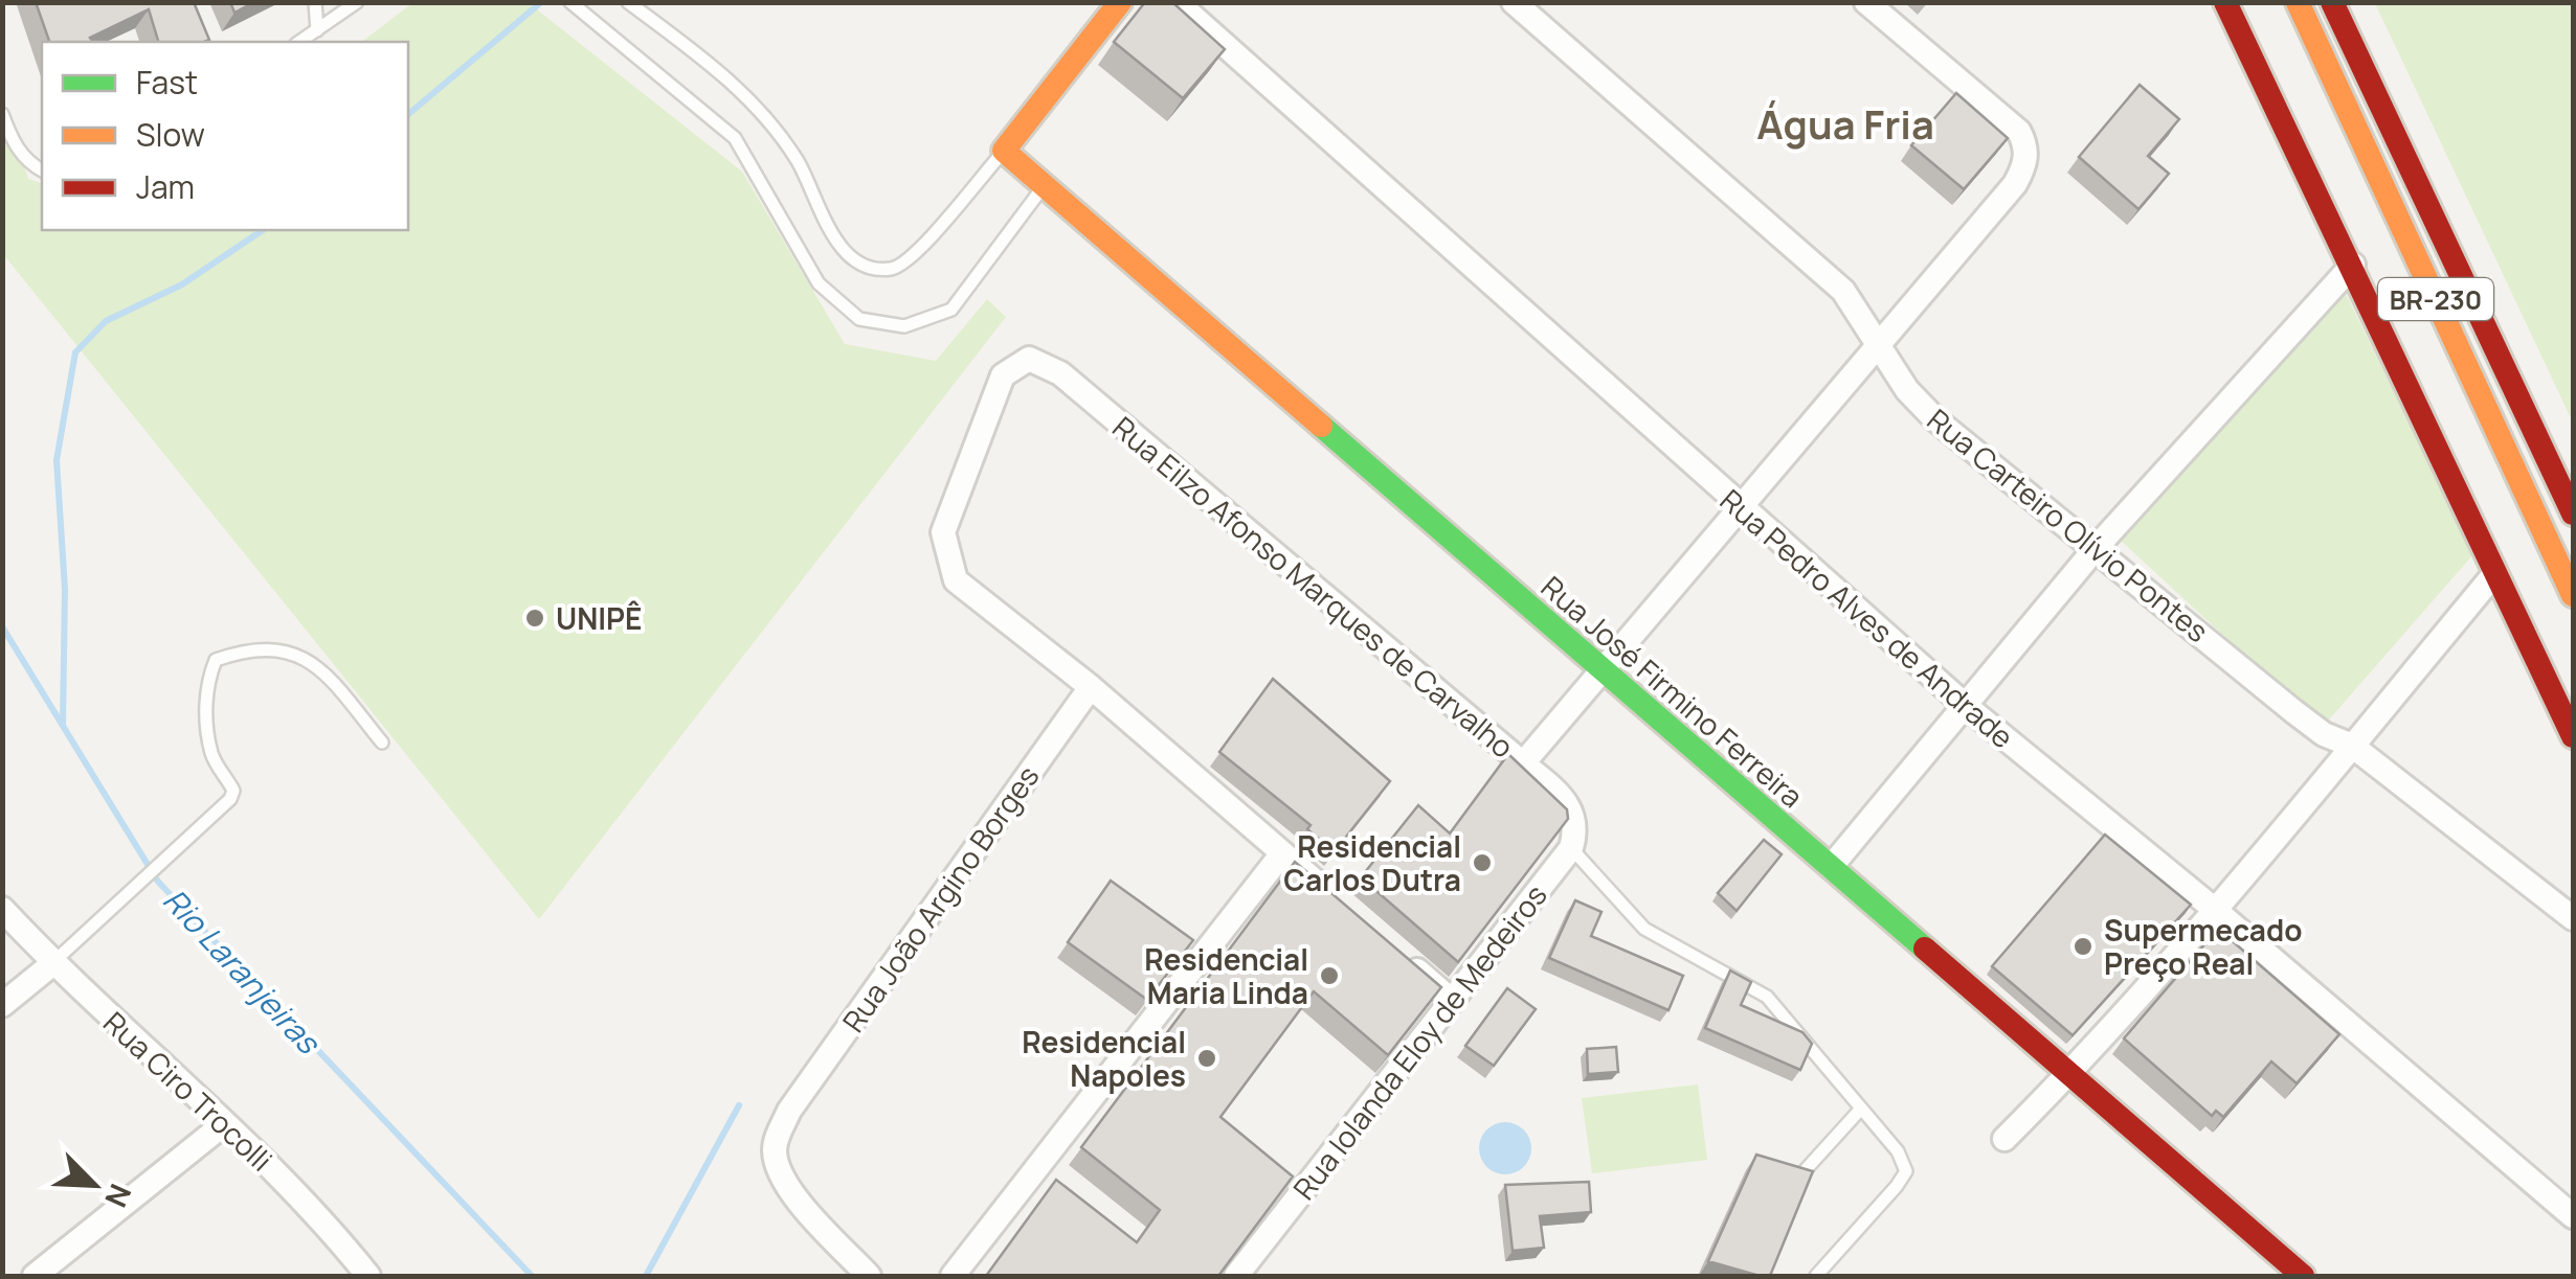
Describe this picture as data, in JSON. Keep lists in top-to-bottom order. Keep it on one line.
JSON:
{"streets":{"main road":["BR-230","Rua José Firmino Ferreira"],"street":["Rua Carteiro Olívio Pontes","Rua Eilzo Afonso Marques de Carvalho","Rua Pedro Alves de Andrade","Rua João Argino Borges","Rua Iolanda Eloy de Medeiros","Rua Ciro Trocolli"]},"crossings":[["Rua Eilzo Afonso Marques de Carvalho","Rua João Argino Borges"],["Rua Eilzo Afonso Marques de Carvalho","Rua Iolanda Eloy de Medeiros"]],"districts":["Água Fria"],"water":["Rio Laranjeiras"],"places":["UNIPÊ","Residencial Carlos Dutra","Supermecado Preço Real","Residencial Maria Linda","Residencial Napoles"],"legend":["Fast","Slow","Jam"],"north":"bottom right"}
